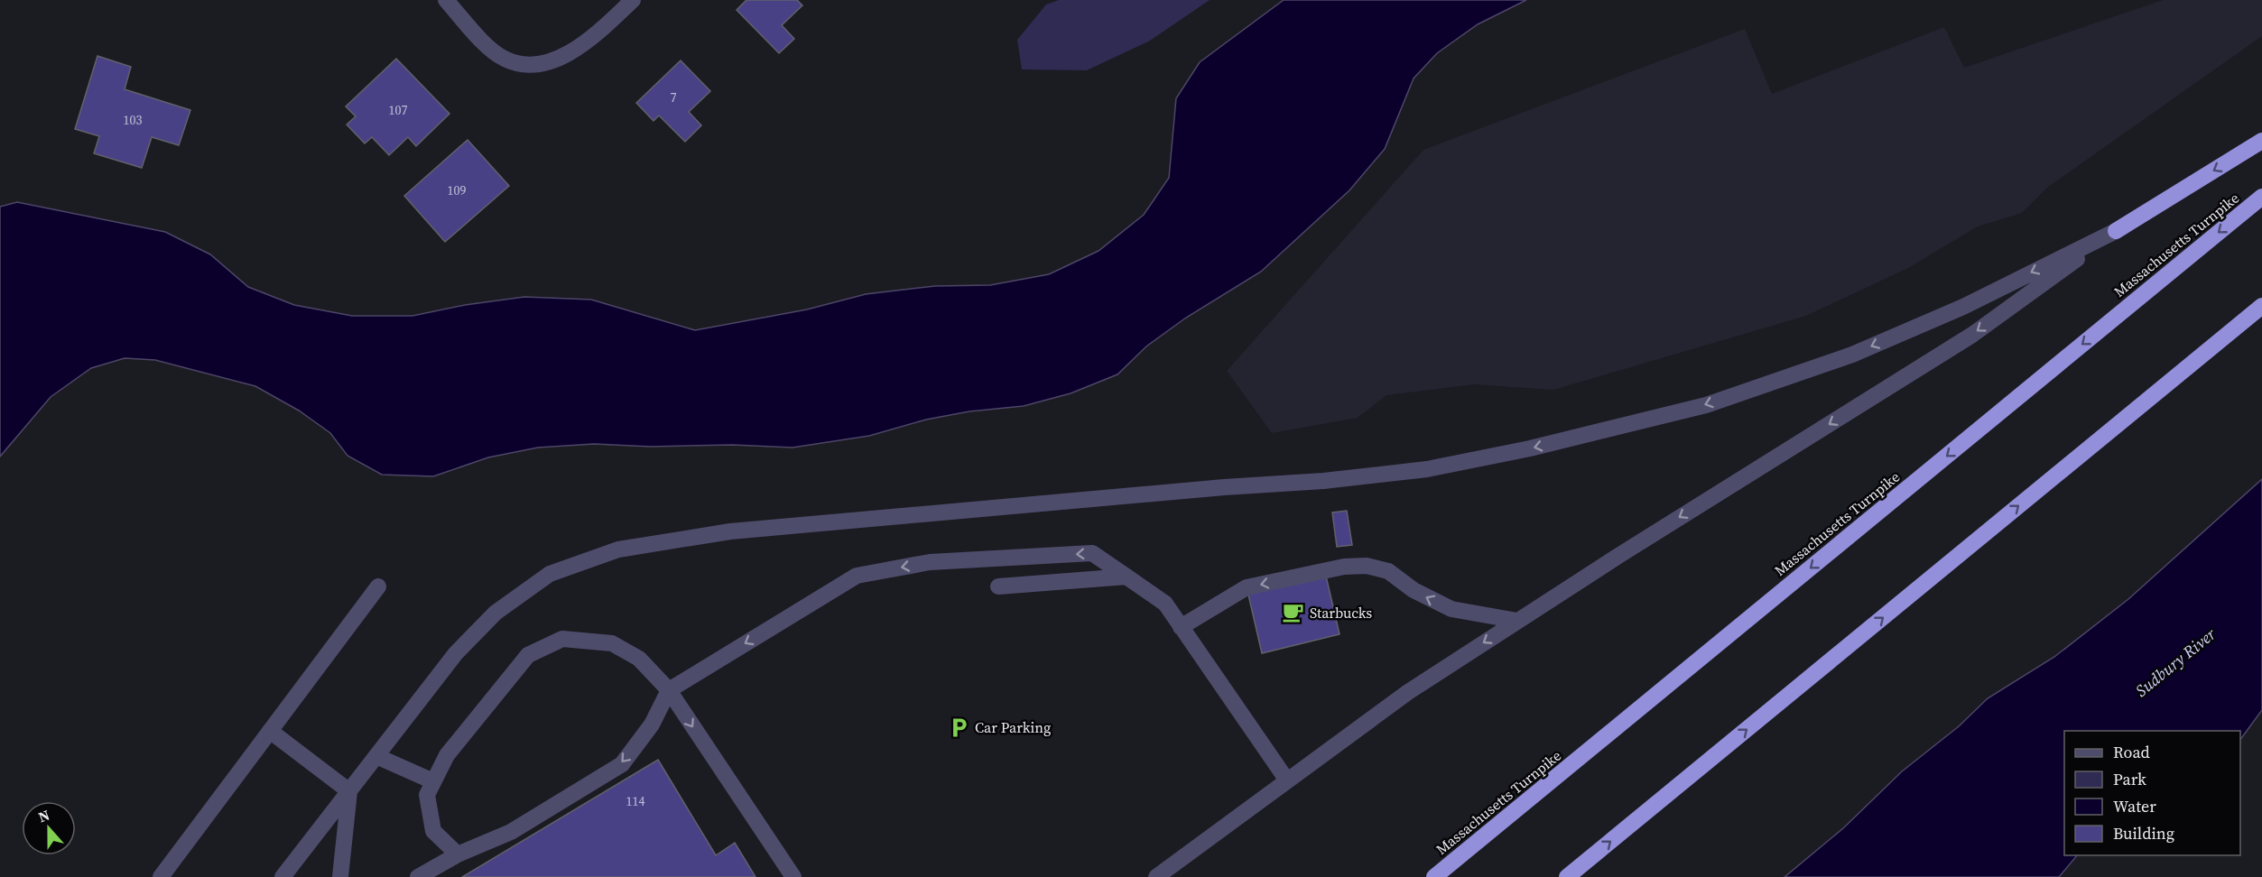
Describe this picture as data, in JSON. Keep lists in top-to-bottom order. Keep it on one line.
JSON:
{"streets":{"highway":["Massachusetts Turnpike"]},"water":["Sudbury River"],"places":{"cafe":["Starbucks"],"parking":["Car Parking"]},"house_numbers":["7","107","103","109","114"],"legend":["Road","Park","Water","Building"],"north":"top"}
